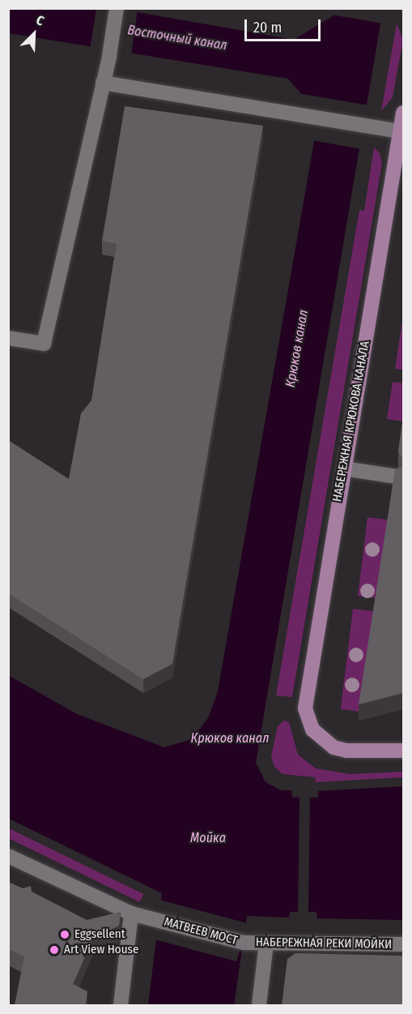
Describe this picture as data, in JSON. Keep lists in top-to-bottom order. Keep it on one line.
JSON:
{"streets":{"main road":["НАБЕРЕЖНАЯ КРЮКОВА КАНАЛА"],"street":["МАТВЕЕВ МОСТ","НАБЕРЕЖНАЯ РЕКИ МОЙКИ"]},"crossings":[["МАТВЕЕВ МОСТ","НАБЕРЕЖНАЯ РЕКИ МОЙКИ"]],"water":["Восточный канал","Крюков канал","Мойка"],"places":["Eggsellent","Art View House"],"scale_bar":"20 m","north":"top right"}
